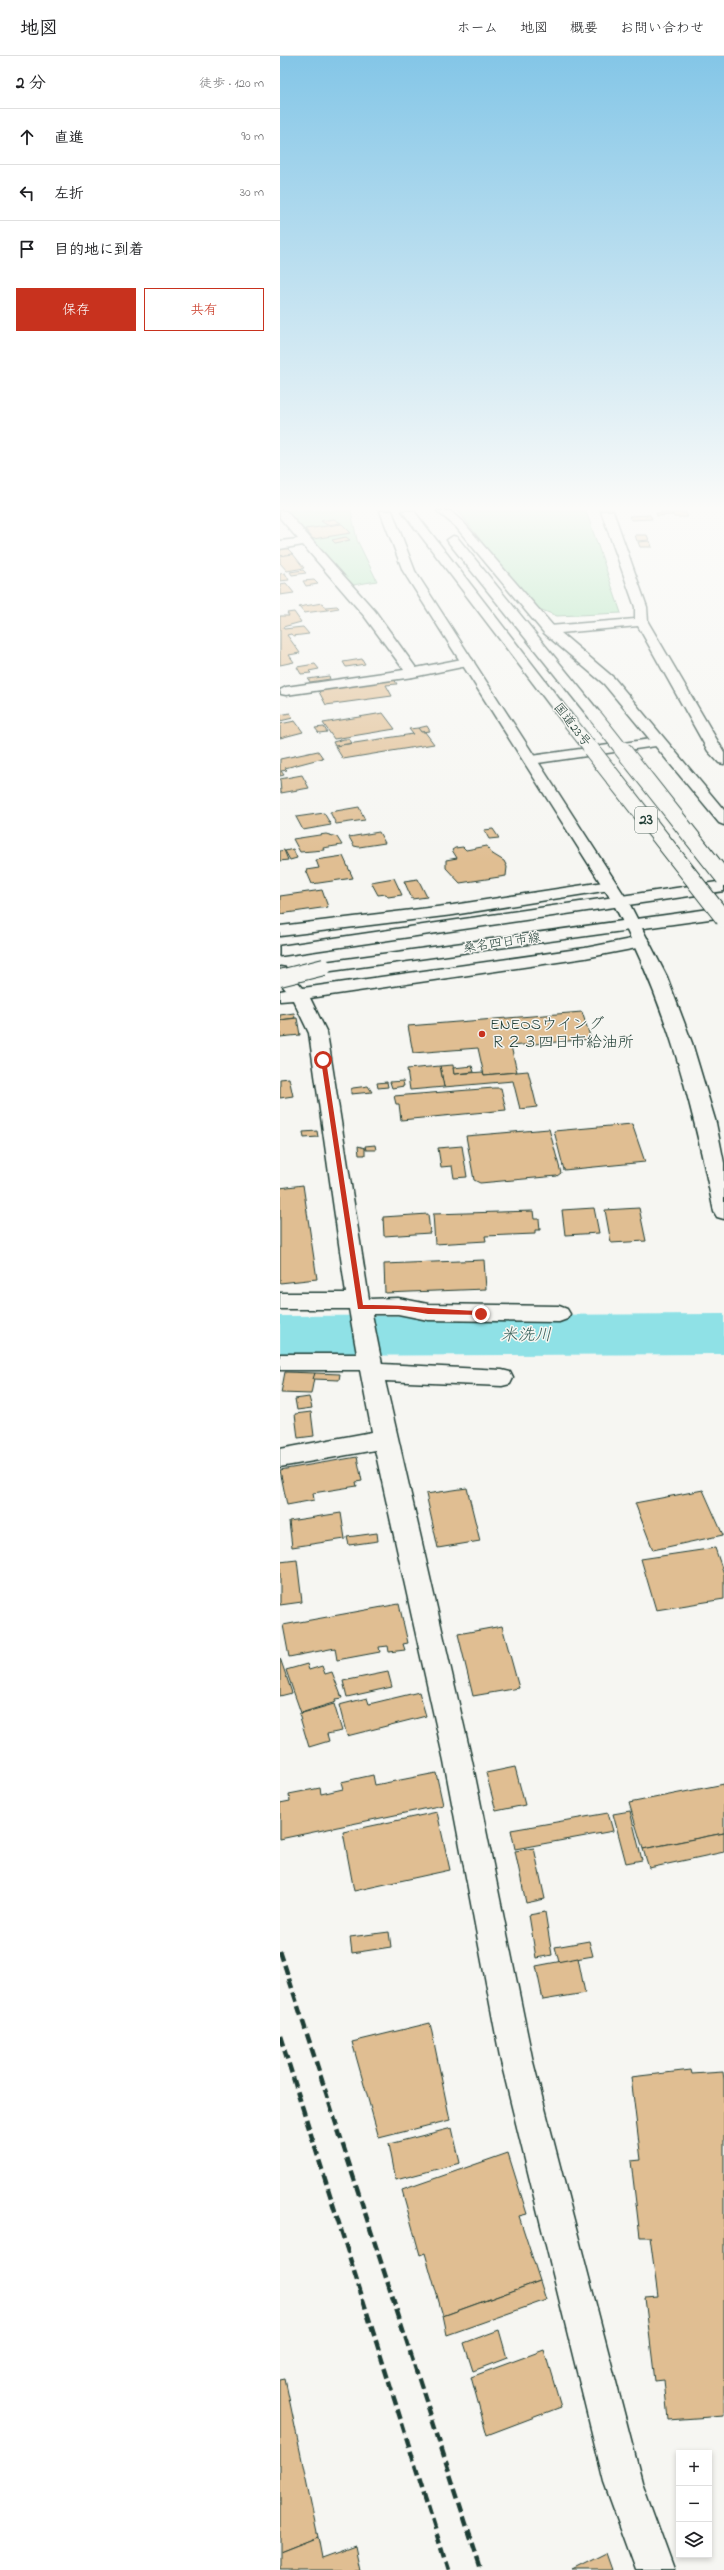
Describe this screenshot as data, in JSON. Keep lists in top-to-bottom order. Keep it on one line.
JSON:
{"streets":{"main road":["国道23号","23","桑名四日市線"]},"water":["米洗川"],"places":["ENEOSウイング Ｒ２３四日市給油所"],"page":{"header":"地図","nav":["ホーム","地図","概要","お問い合わせ"],"heading":["2 分","徒歩 · 120 m"],"list":[["直進","90 m"],["左折","30 m"],"目的地に到着"],"buttons":["保存","共有"],"map_buttons":["+","−"]}}
